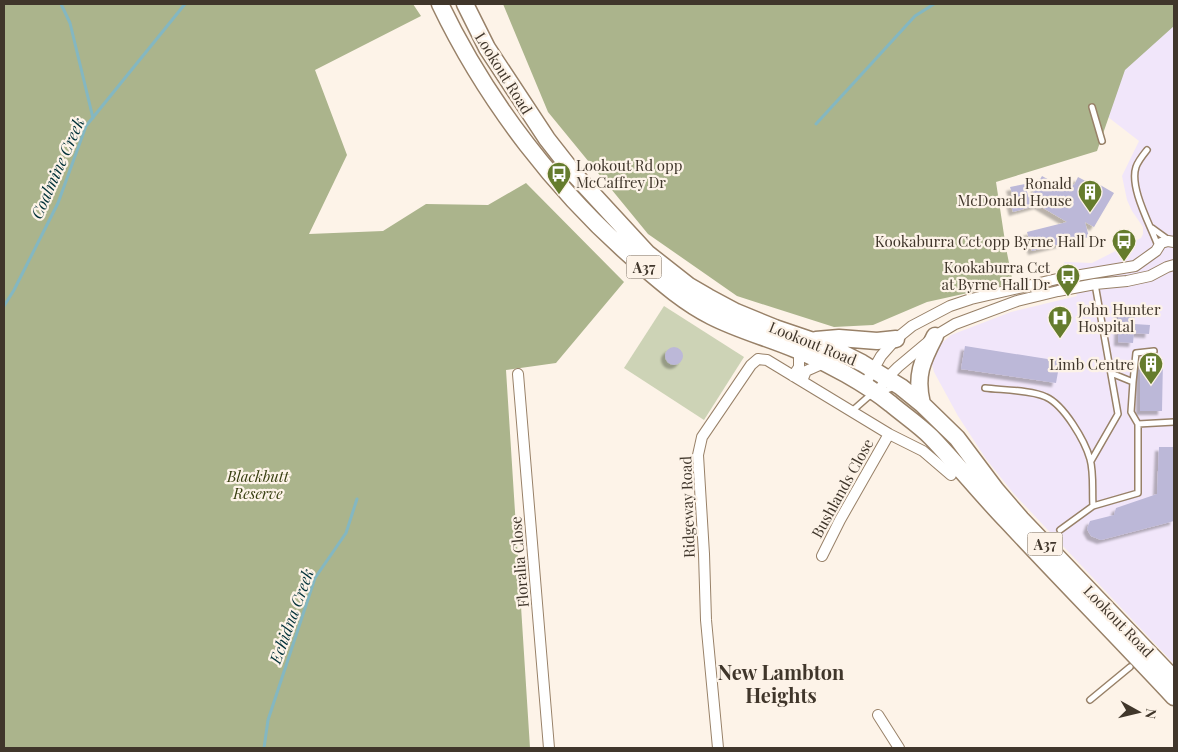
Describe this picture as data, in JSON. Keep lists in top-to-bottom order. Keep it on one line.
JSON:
{"streets":{"highway":["Lookout Road","A37"],"street":["Bushlands Close","Ridgeway Road","Floralia Close"]},"crossings":[["Lookout Road","Ridgeway Road"],["Bushlands Close","Ridgeway Road"]],"districts":["New Lambton Heights"],"water":["Coalmine Creek","Echidna Creek"],"parks":["Blackbutt Reserve"],"places":{"bus stop":["Lookout Rd opp McCaffrey Dr","Kookaburra Cct opp Byrne Hall Dr","Kookaburra Cct at Byrne Hall Dr"],"building":["Ronald McDonald House","Limb Centre"],"hospital":["John Hunter Hospital"]},"north":"right"}
